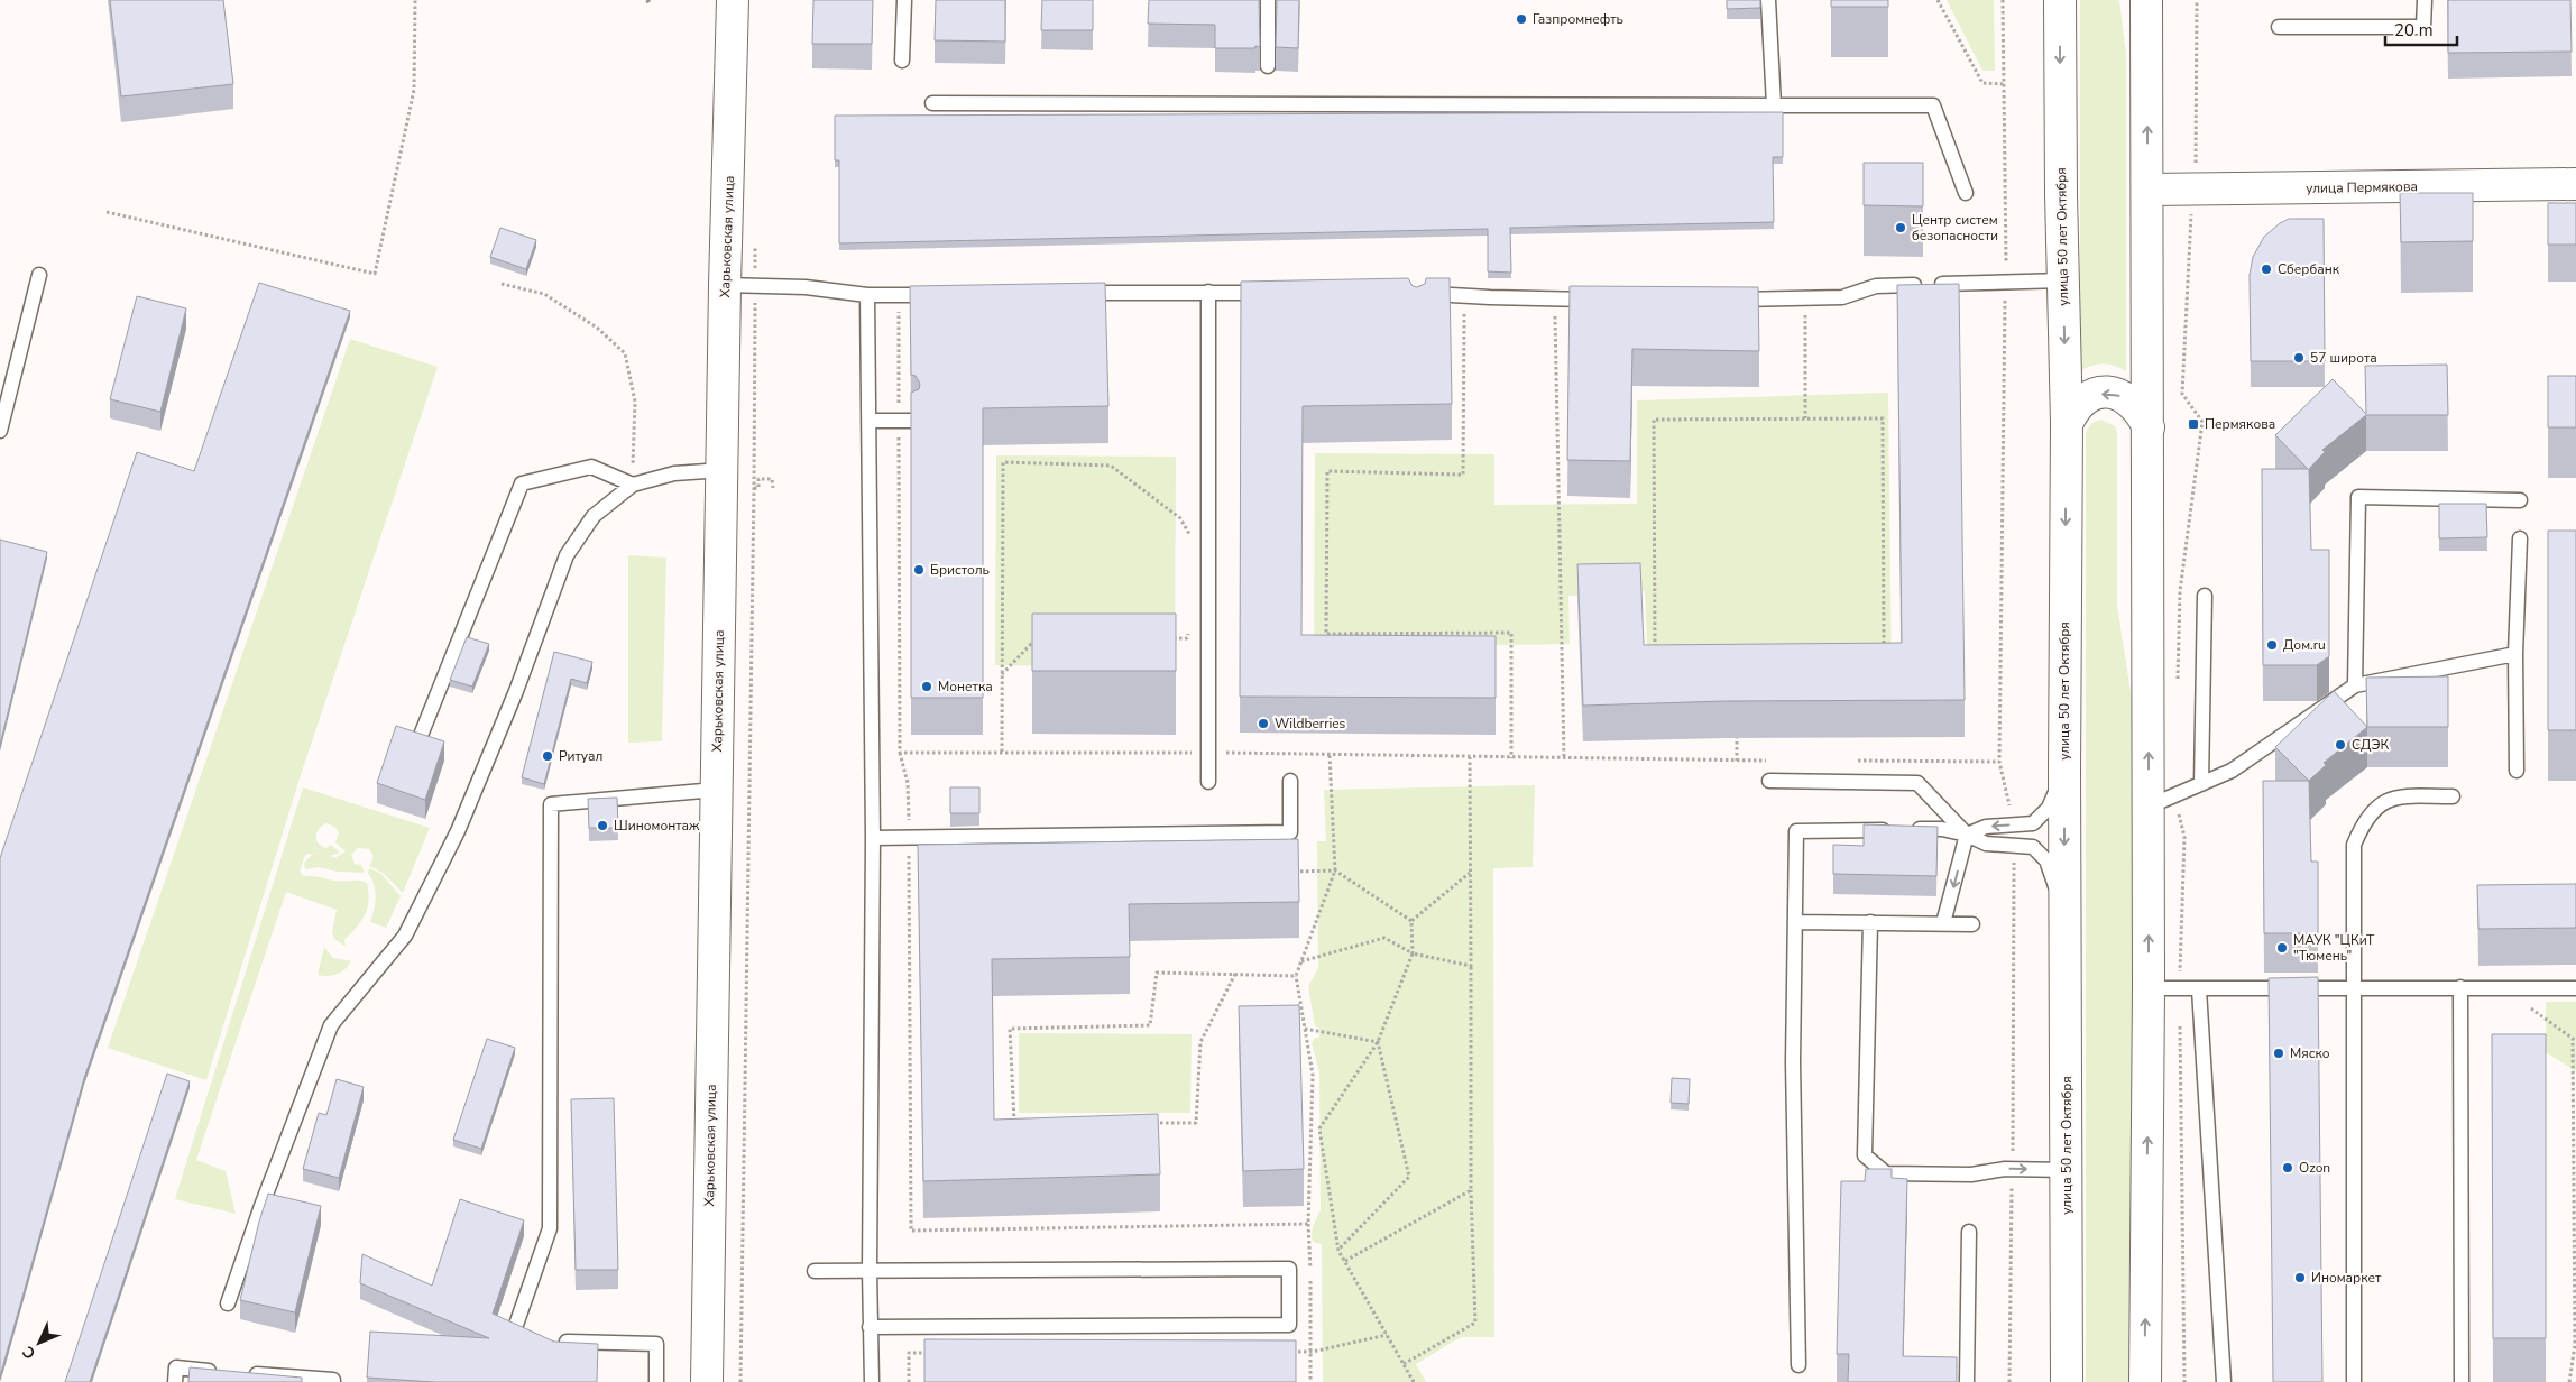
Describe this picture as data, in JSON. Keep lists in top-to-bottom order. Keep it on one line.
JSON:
{"streets":{"main road":["улица Пермякова","Харьковская улица","улица 50 лет Октября"]},"places":{"other":["Газпромнефть","Центр систем безопасности","Сбербанк","57 широта","Бристоль","Дом.ru","Монетка","Wildberries","СДЭК","Ритуал","Шиномонтаж","МАУК \"ЦКиТ \"Тюмень\"","Мяско","Ozon","Иномаркет"],"transit":["Пермякова"]},"scale_bar":"20 m","north":"bottom left"}
